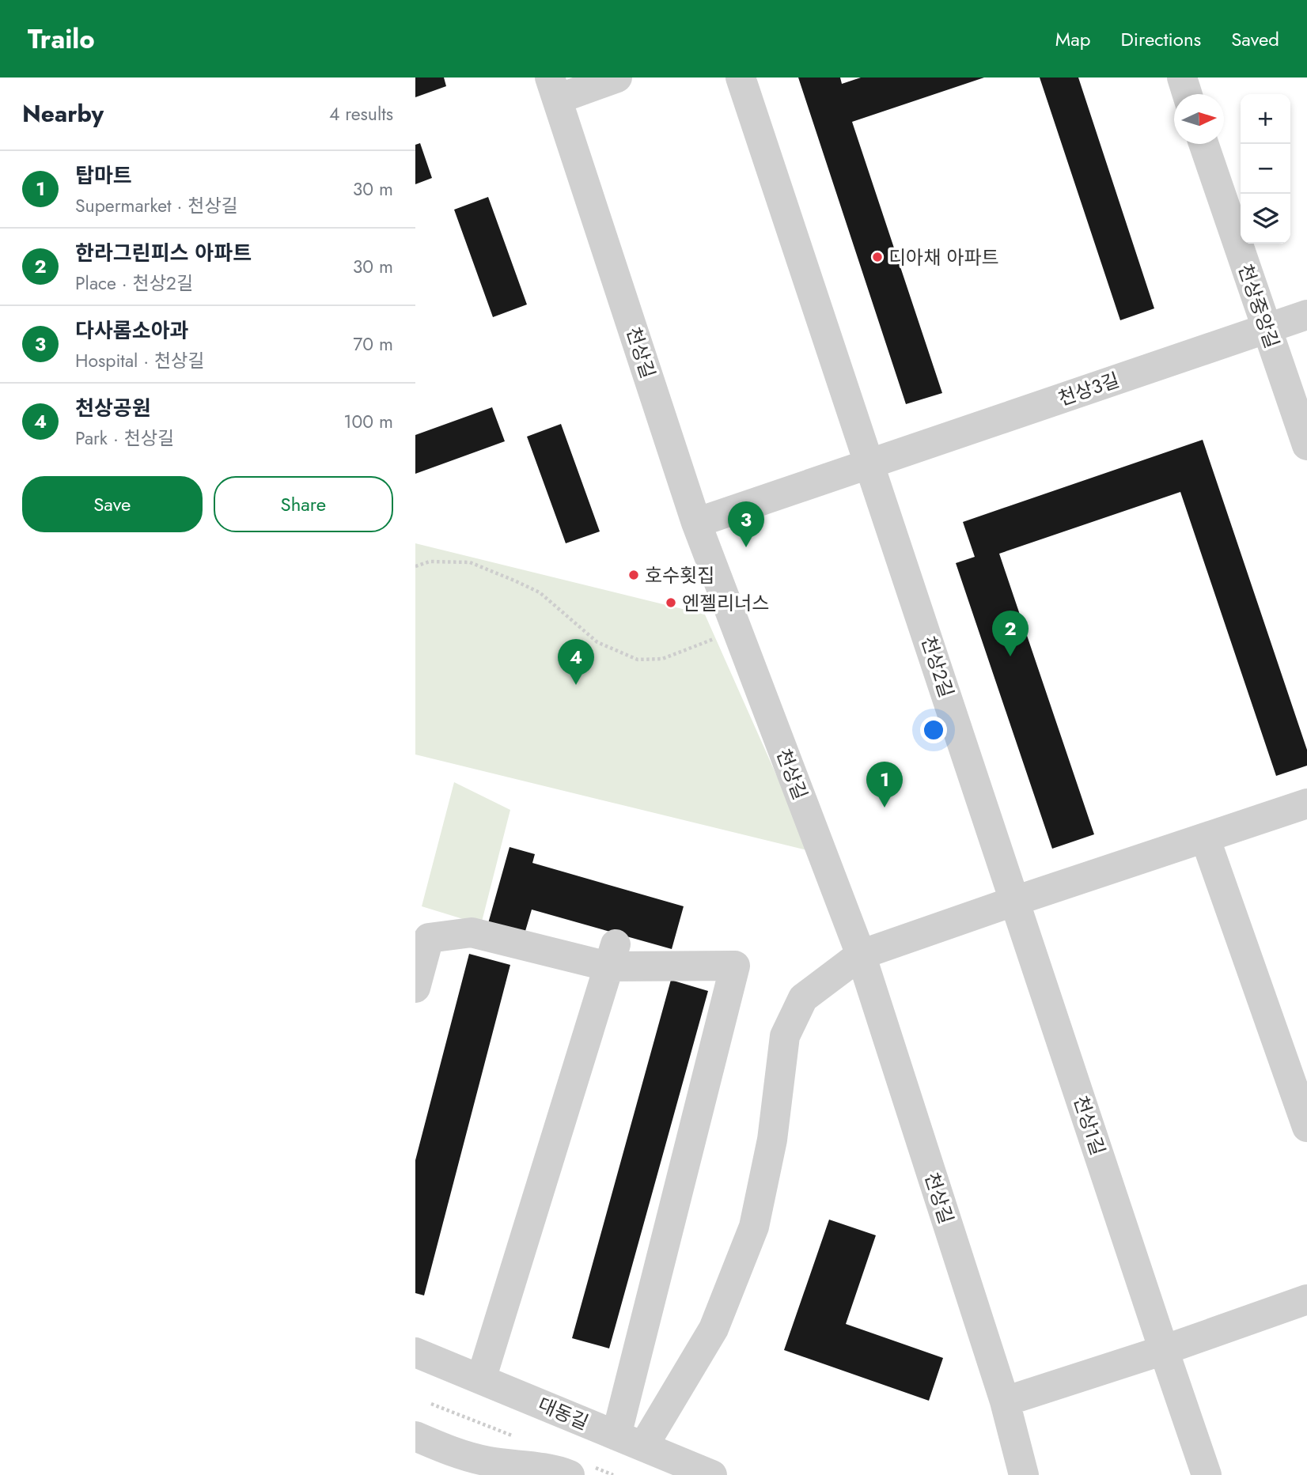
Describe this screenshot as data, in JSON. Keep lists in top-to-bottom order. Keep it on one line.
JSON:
{"streets":{"street":["천상중앙길","천상길","천상3길","천상2길","천상1길","대동길"]},"crossings":[["천상중앙길","천상3길"],["천상길","천상3길"],["천상3길","천상2길"],["천상2길","천상1길"]],"places":["디아채 아파트","호수횟집","엔젤리너스"],"north":"right","page":{"header":"Trailo","nav":["Map","Directions","Saved"],"heading":["Nearby","4 results"],"map_buttons":["+","−"],"list":[{"mark":"1","name":"탑마트","note":"Supermarket · 천상길","value":"30 m"},{"mark":"2","name":"한라그린피스 아파트","note":"Place · 천상2길","value":"30 m"},{"mark":"3","name":"다사롬소아과","note":"Hospital · 천상길","value":"70 m"},{"mark":"4","name":"천상공원","note":"Park · 천상길","value":"100 m"}],"buttons":["Save","Share"],"pins":["3","2","4","1"]}}
